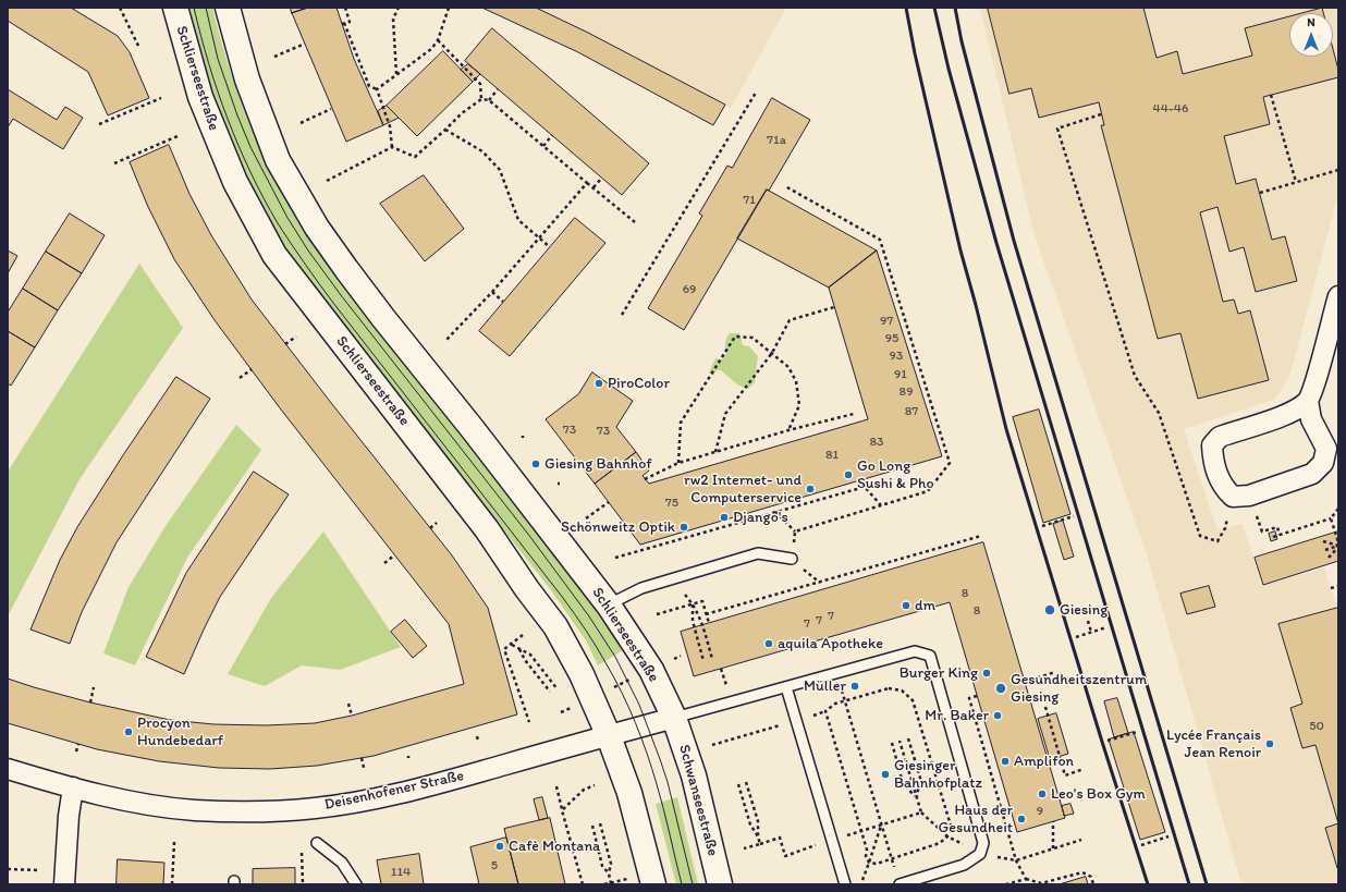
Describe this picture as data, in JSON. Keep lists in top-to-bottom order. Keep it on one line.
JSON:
{"streets":{"main road":["Schlierseestraße","Schwanseestraße"],"street":["Deisenhofener Straße"]},"crossings":[["Schlierseestraße","Deisenhofener Straße"],["Schlierseestraße","Schwanseestraße"],["Deisenhofener Straße","Schwanseestraße"]],"places":["PiroColor","Giesing Bahnhof","Go Long Sushi & Pho","rw2 Internet- und Computerservice","Django's","Schönweitz Optik","dm","Giesing","aquila Apotheke","Burger King","Müller","Gesundheitszentrum Giesing","Mr. Baker","Procyon Hundebedarf","Lycée Français Jean Renoir","Amplifon","Giesinger Bahnhofplatz","Leo's Box Gym","Haus der Gesundheit","Cafè Montana"],"house_numbers":["44-46","71a","71","69","97","95","93","91","89","87","73","73","83","81","75","8","8","7","7","7","50","9","5","114"],"north":"top"}
